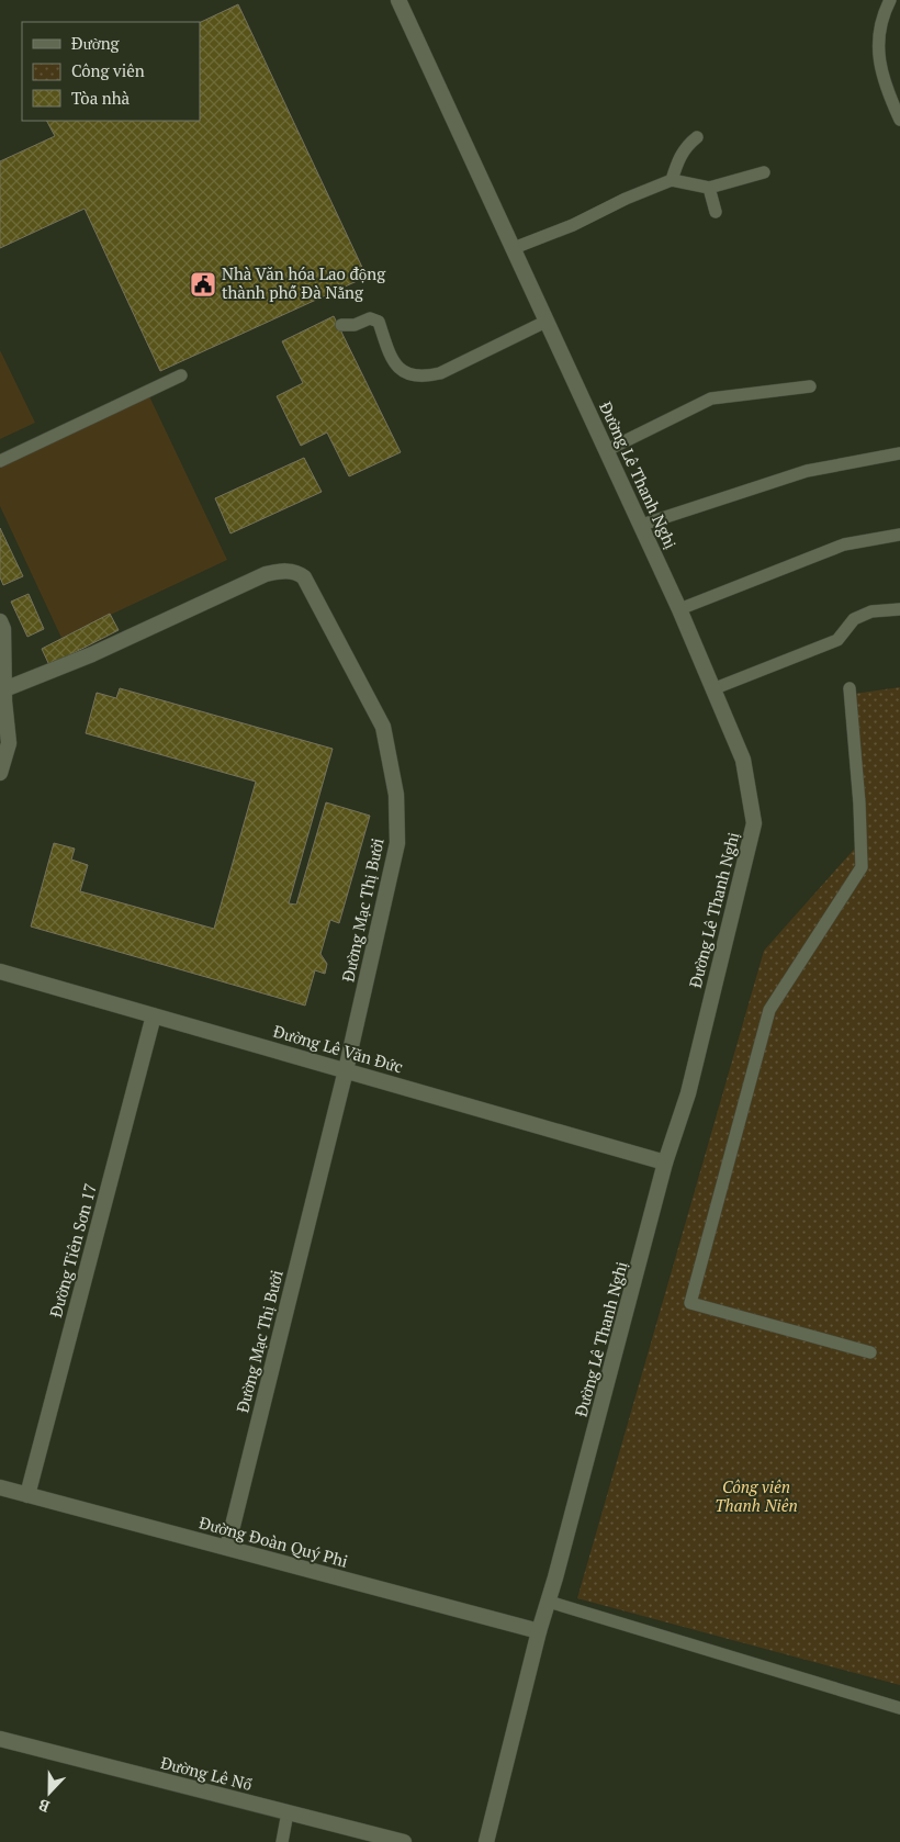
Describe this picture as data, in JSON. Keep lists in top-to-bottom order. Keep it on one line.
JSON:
{"streets":{"street":["Đường Lê Thanh Nghị","Đường Mạc Thị Bưởi","Đường Lê Văn Đức","Đường Tiên Sơn 17","Đường Đoàn Quý Phi","Đường Lê Nổ"]},"crossings":[["Đường Lê Thanh Nghị","Đường Lê Văn Đức"],["Đường Lê Thanh Nghị","Đường Đoàn Quý Phi"],["Đường Mạc Thị Bưởi","Đường Lê Văn Đức"],["Đường Mạc Thị Bưởi","Đường Đoàn Quý Phi"],["Đường Lê Văn Đức","Đường Tiên Sơn 17"],["Đường Tiên Sơn 17","Đường Đoàn Quý Phi"]],"parks":["Công viên Thanh Niên"],"places":{"public building":["Nhà Văn hóa Lao động thành phố Đà Nẵng"]},"legend":["Đường","Công viên","Tòa nhà"],"north":"bottom"}
